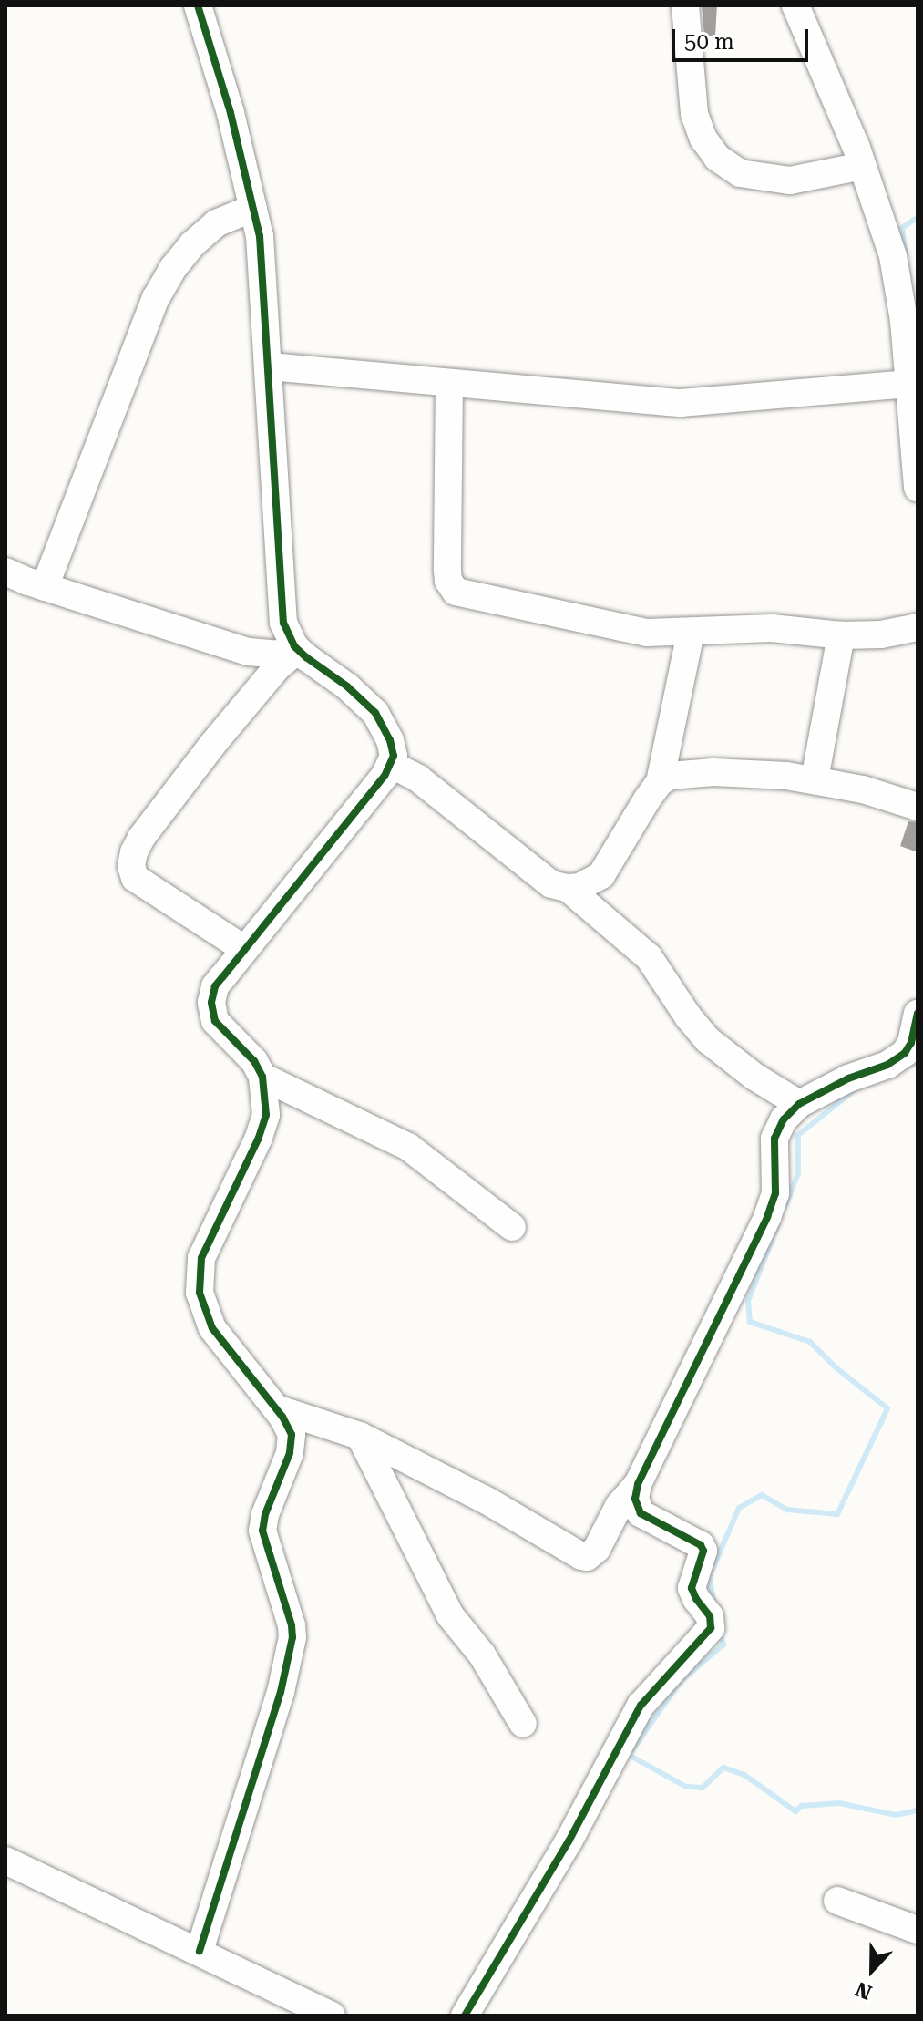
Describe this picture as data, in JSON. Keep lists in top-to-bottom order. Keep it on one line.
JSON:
{"scale_bar":"50 m","north":"bottom"}
